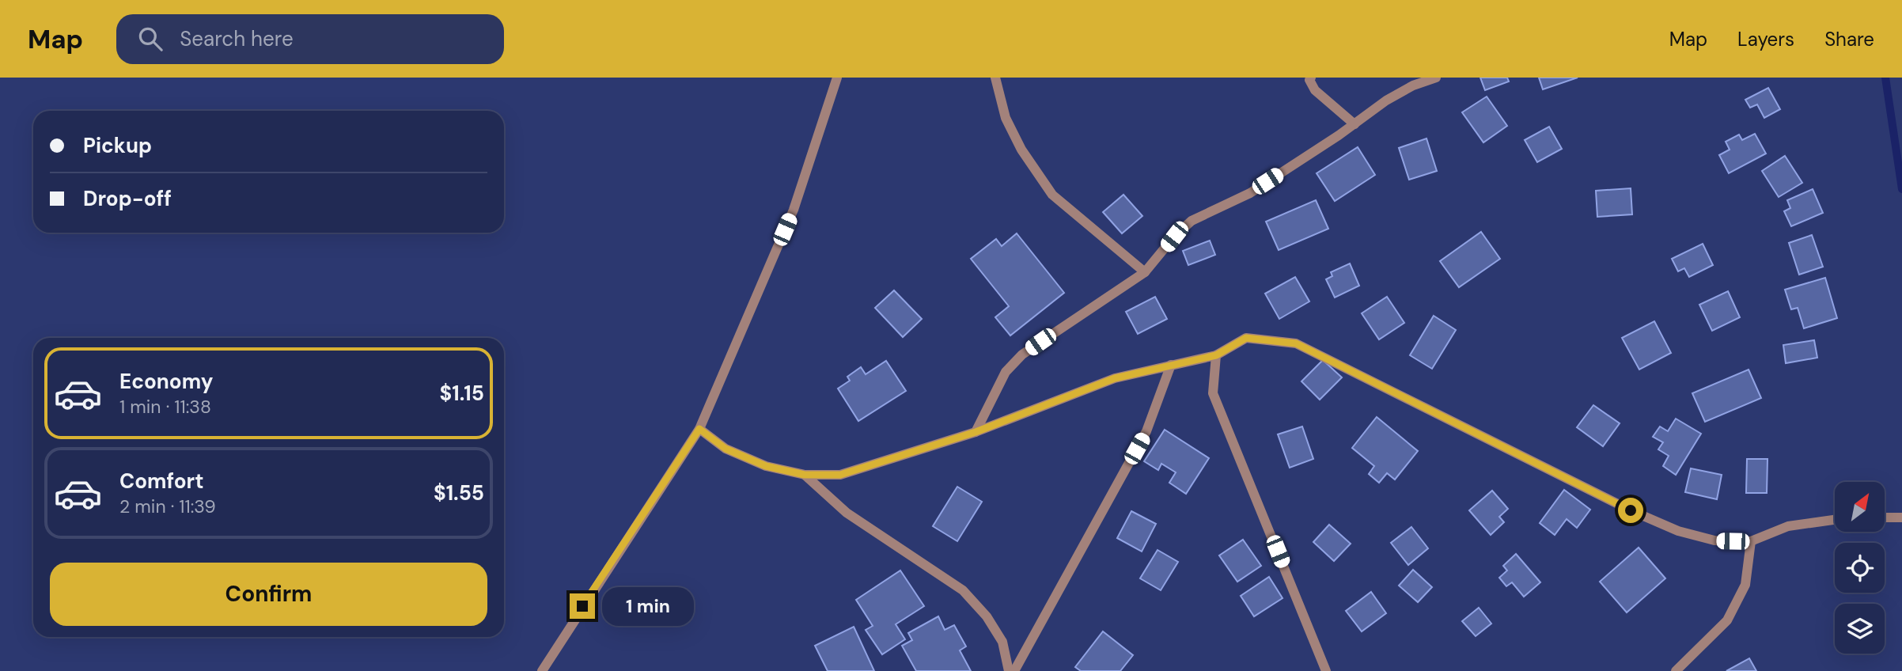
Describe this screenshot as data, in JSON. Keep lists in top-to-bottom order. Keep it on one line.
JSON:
{"north":"top right","page":{"header":"Map","search":"Search here","nav":["Map","Layers","Share"],"banner":["Pickup","Drop-off"],"list":[{"name":"Economy","note":"1 min · 11:38","value":"$1.15"},{"name":"Comfort","note":"2 min · 11:39","value":"$1.55"}],"buttons":"Confirm","bubble":"1 min"}}
